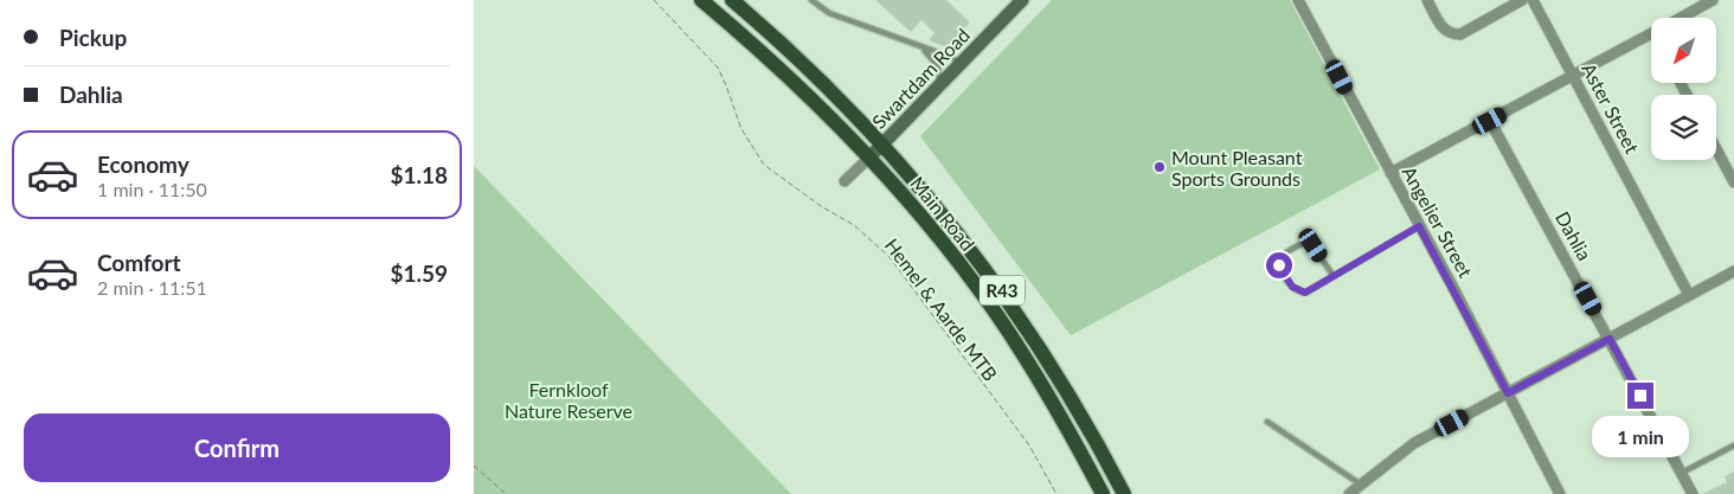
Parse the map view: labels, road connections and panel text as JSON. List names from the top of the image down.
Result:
{
  "streets": {
    "main road": ["Main Road", "R43"],
    "street": [
      "Swartdam Road",
      "Aster Street",
      "Angelier Street",
      "Dahlia"
    ],
    "path": ["Hemel & Aarde MTB"]
  },
  "crossings": [
    ["Swartdam Road", "Main Road"]
  ],
  "parks": ["Fernkloof Nature Reserve"],
  "places": ["Mount Pleasant Sports Grounds"],
  "north": "bottom left",
  "page": {
    "banner": ["Pickup", "Dahlia"],
    "list": [
      {
        "name": "Economy",
        "note": "1 min · 11:50",
        "value": "$1.18"
      },
      {
        "name": "Comfort",
        "note": "2 min · 11:51",
        "value": "$1.59"
      }
    ],
    "buttons": "Confirm",
    "bubble": "1 min"
  }
}
